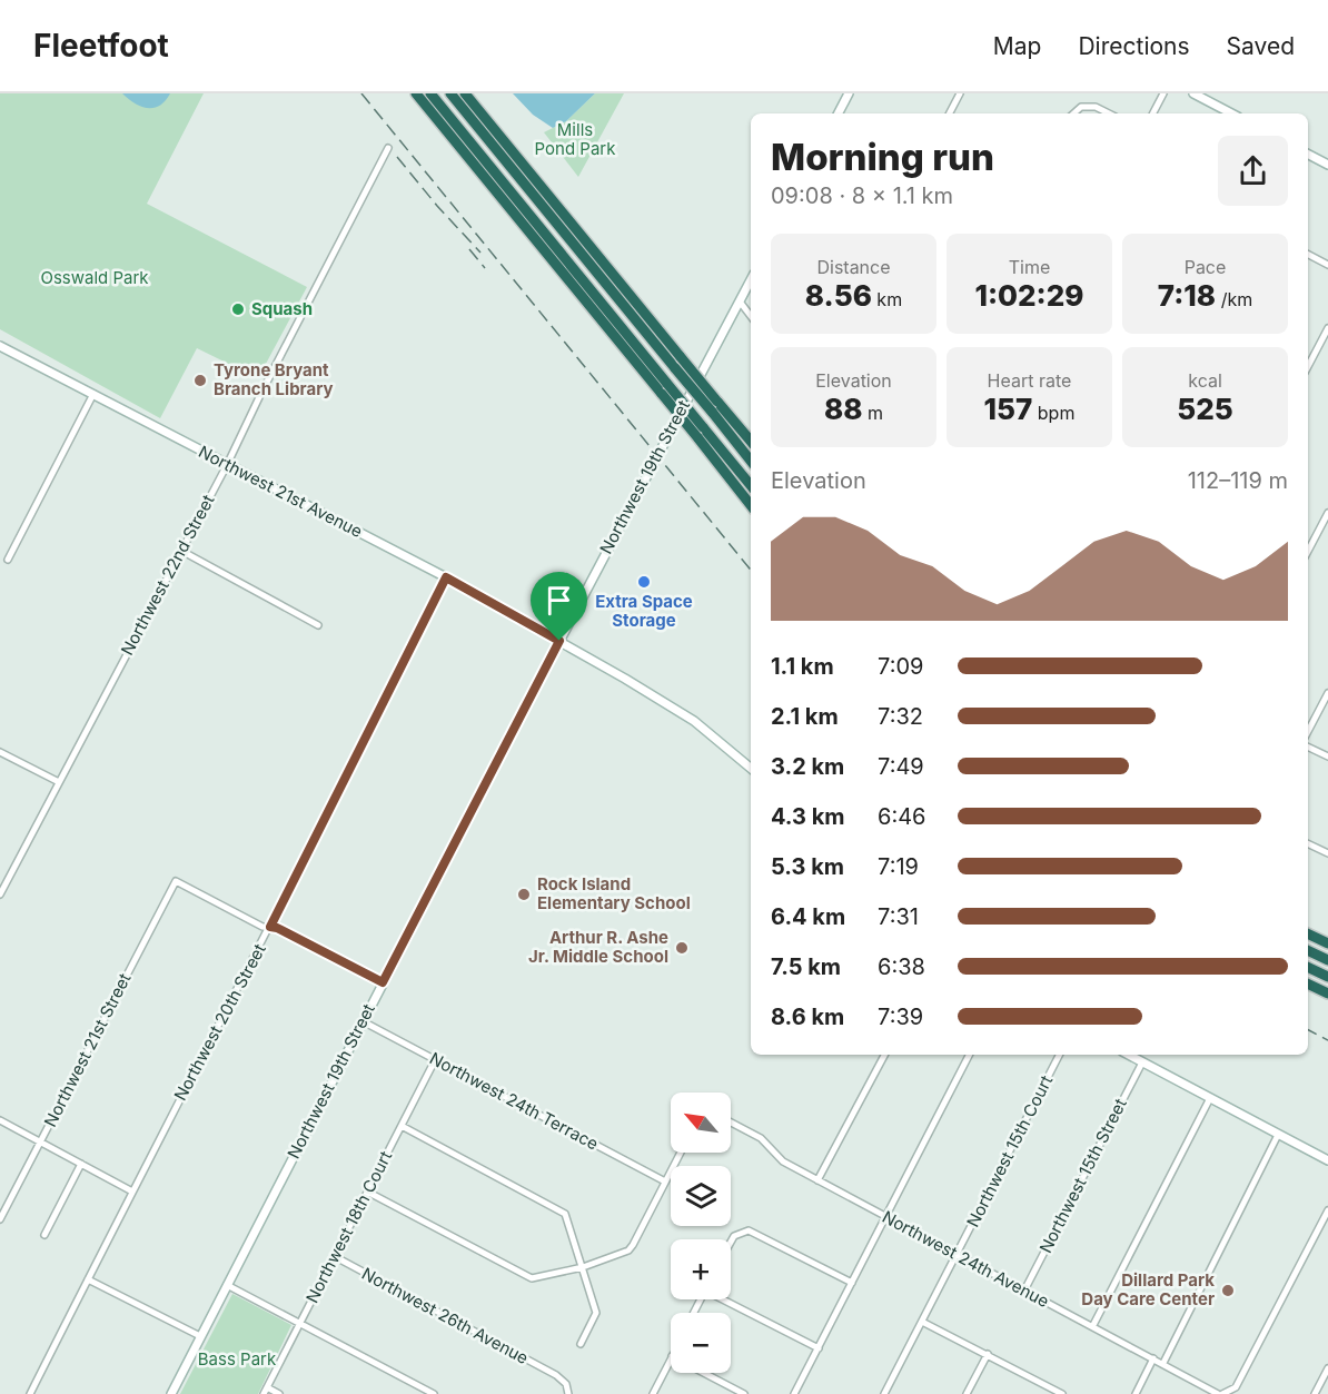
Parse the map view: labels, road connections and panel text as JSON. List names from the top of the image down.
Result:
{
  "streets": {
    "street": [
      "Northwest 19th Street",
      "Northwest 21st Avenue",
      "Northwest 22nd Street",
      "Northwest 20th Street",
      "Northwest 21st Street",
      "Northwest 24th Terrace",
      "Northwest 15th Court",
      "Northwest 15th Street",
      "Northwest 18th Court",
      "Northwest 24th Avenue",
      "Northwest 26th Avenue"
    ]
  },
  "crossings": [
    ["Northwest 19th Street", "Northwest 21st Avenue"],
    ["Northwest 19th Street", "Northwest 24th Terrace"],
    ["Northwest 21st Avenue", "Northwest 22nd Street"],
    ["Northwest 21st Avenue", "Northwest 20th Street"],
    ["Northwest 20th Street", "Northwest 21st Street"],
    ["Northwest 24th Terrace", "Northwest 18th Court"],
    ["Northwest 15th Court", "Northwest 24th Avenue"],
    ["Northwest 15th Street", "Northwest 24th Avenue"],
    ["Northwest 18th Court", "Northwest 26th Avenue"]
  ],
  "parks": ["Mills Pond Park", "Osswald Park", "Bass Park"],
  "places": [
    "Squash",
    "Tyrone Bryant Branch Library",
    "Extra Space Storage",
    "Rock Island Elementary School",
    "Arthur R. Ashe Jr. Middle School",
    "Dillard Park Day Care Center"
  ],
  "north": "top left",
  "page": {
    "header": "Fleetfoot",
    "nav": ["Map", "Directions", "Saved"],
    "heading": ["Morning run", "09:08 · 8 × 1.1 km"],
    "stats": [
      ["Distance", "8.56 km"],
      ["Time", "1:02:29"],
      ["Pace", "7:18 /km"],
      ["Elevation", "88 m"],
      ["Heart rate", "157 bpm"],
      ["kcal", "525"]
    ],
    "chart": ["Elevation", "112–119 m"],
    "list": [
      {
        "name": "1.1 km",
        "note": "7:09"
      },
      {
        "name": "2.1 km",
        "note": "7:32"
      },
      {
        "name": "3.2 km",
        "note": "7:49"
      },
      {
        "name": "4.3 km",
        "note": "6:46"
      },
      {
        "name": "5.3 km",
        "note": "7:19"
      },
      {
        "name": "6.4 km",
        "note": "7:31"
      },
      {
        "name": "7.5 km",
        "note": "6:38"
      },
      {
        "name": "8.6 km",
        "note": "7:39"
      }
    ],
    "map_buttons": ["+", "−"]
  }
}
